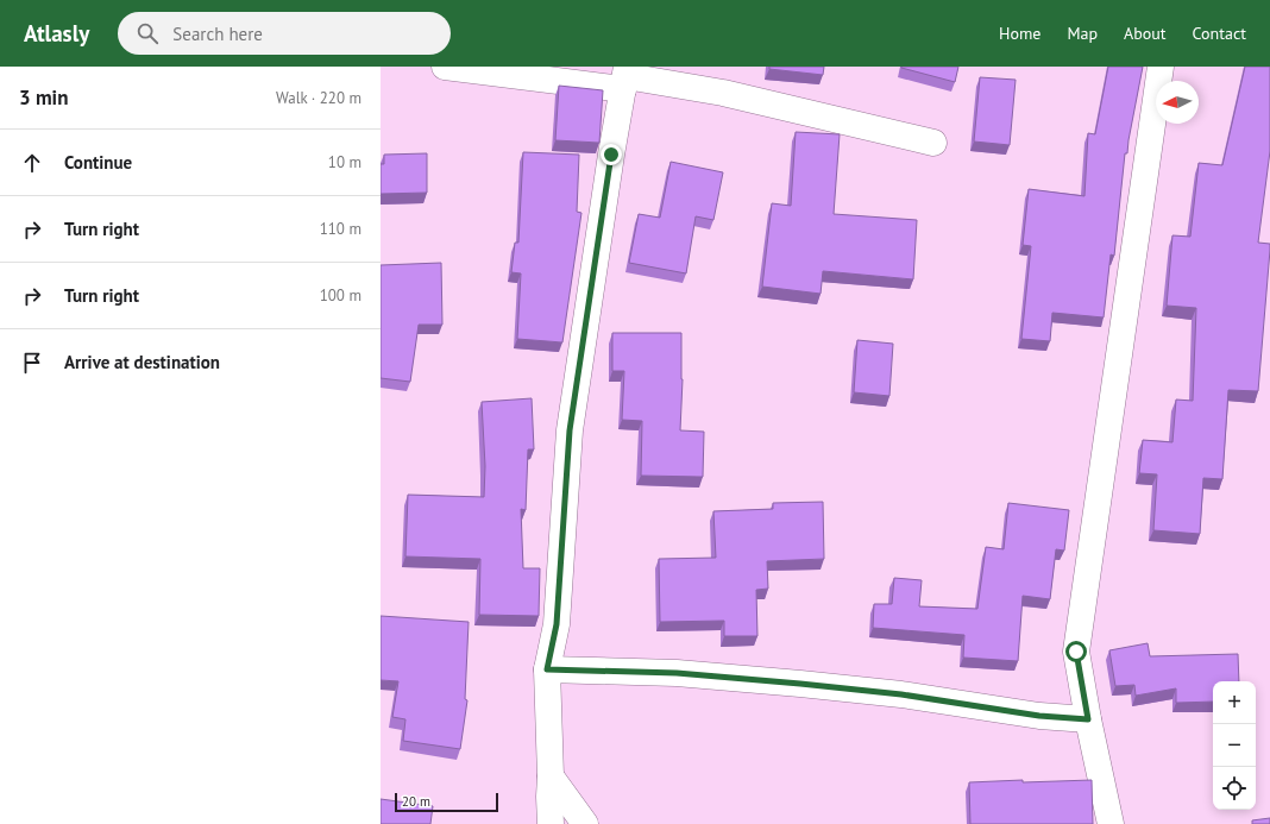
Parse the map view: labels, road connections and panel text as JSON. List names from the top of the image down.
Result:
{
  "scale_bar": "20 m",
  "north": "left",
  "page": {
    "header": "Atlasly",
    "search": "Search here",
    "nav": [
      "Home",
      "Map",
      "About",
      "Contact"
    ],
    "heading": ["3 min", "Walk · 220 m"],
    "list": [
      ["Continue", "10 m"],
      ["Turn right", "110 m"],
      ["Turn right", "100 m"],
      "Arrive at destination"
    ],
    "map_buttons": ["+", "−"],
    "scale": "20 m"
  }
}
